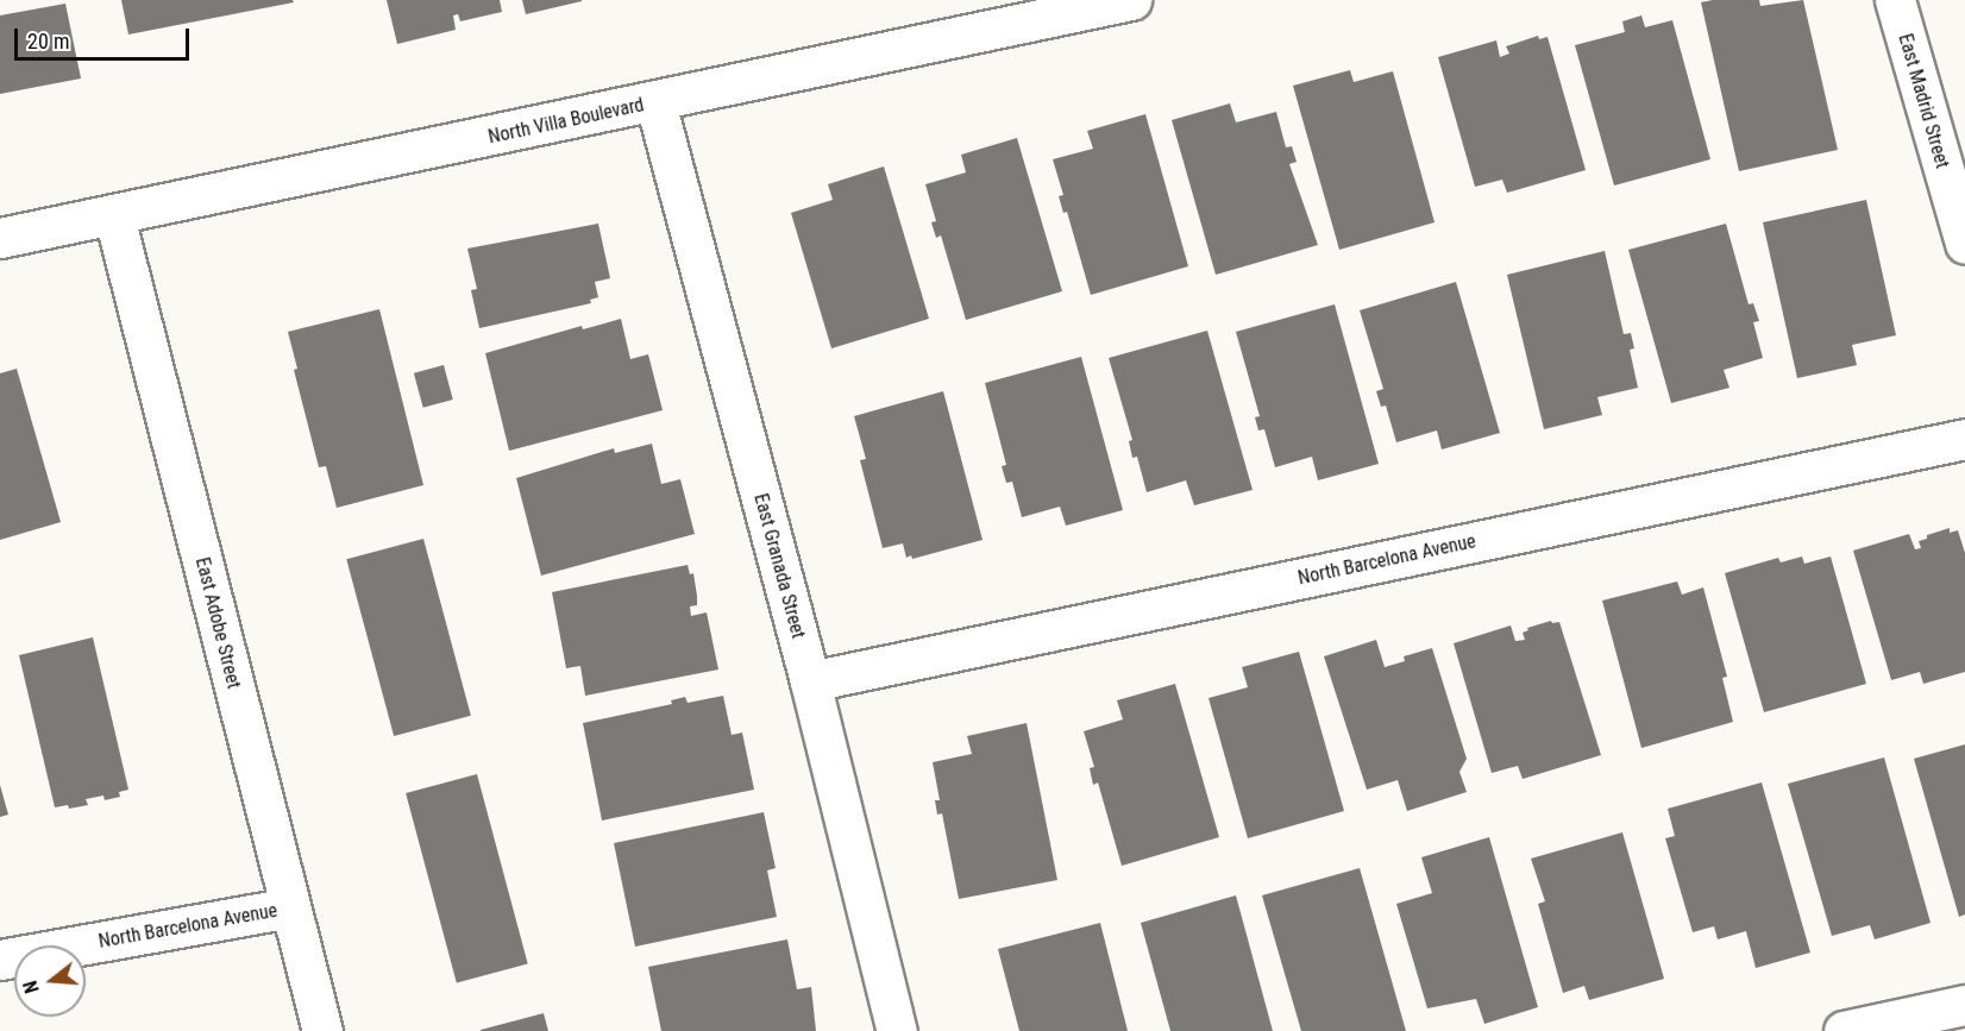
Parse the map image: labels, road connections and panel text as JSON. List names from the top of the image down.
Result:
{
  "streets": {
    "street": [
      "East Madrid Street",
      "North Villa Boulevard",
      "North Barcelona Avenue",
      "East Granada Street",
      "East Adobe Street"
    ]
  },
  "crossings": [
    ["North Villa Boulevard", "East Granada Street"],
    ["North Villa Boulevard", "East Adobe Street"],
    ["North Barcelona Avenue", "East Granada Street"],
    ["North Barcelona Avenue", "East Adobe Street"]
  ],
  "scale_bar": "20 m",
  "north": "left"
}
